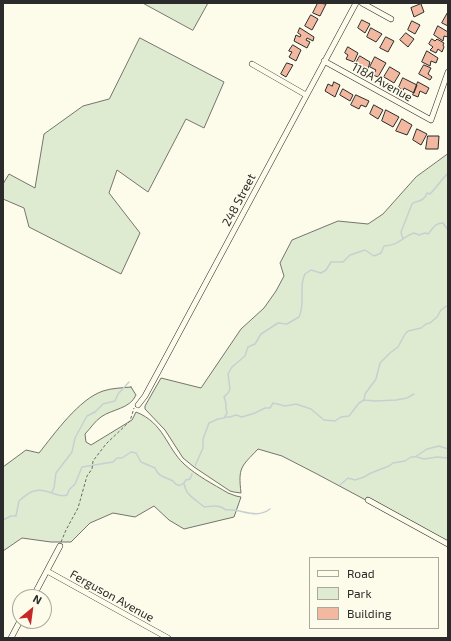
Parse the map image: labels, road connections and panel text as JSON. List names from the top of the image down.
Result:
{
  "streets": {
    "street": ["118A Avenue", "248 Street", "Ferguson Avenue"]
  },
  "crossings": [
    ["118A Avenue", "248 Street"]
  ],
  "legend": ["Road", "Park", "Building"],
  "north": "top right"
}
